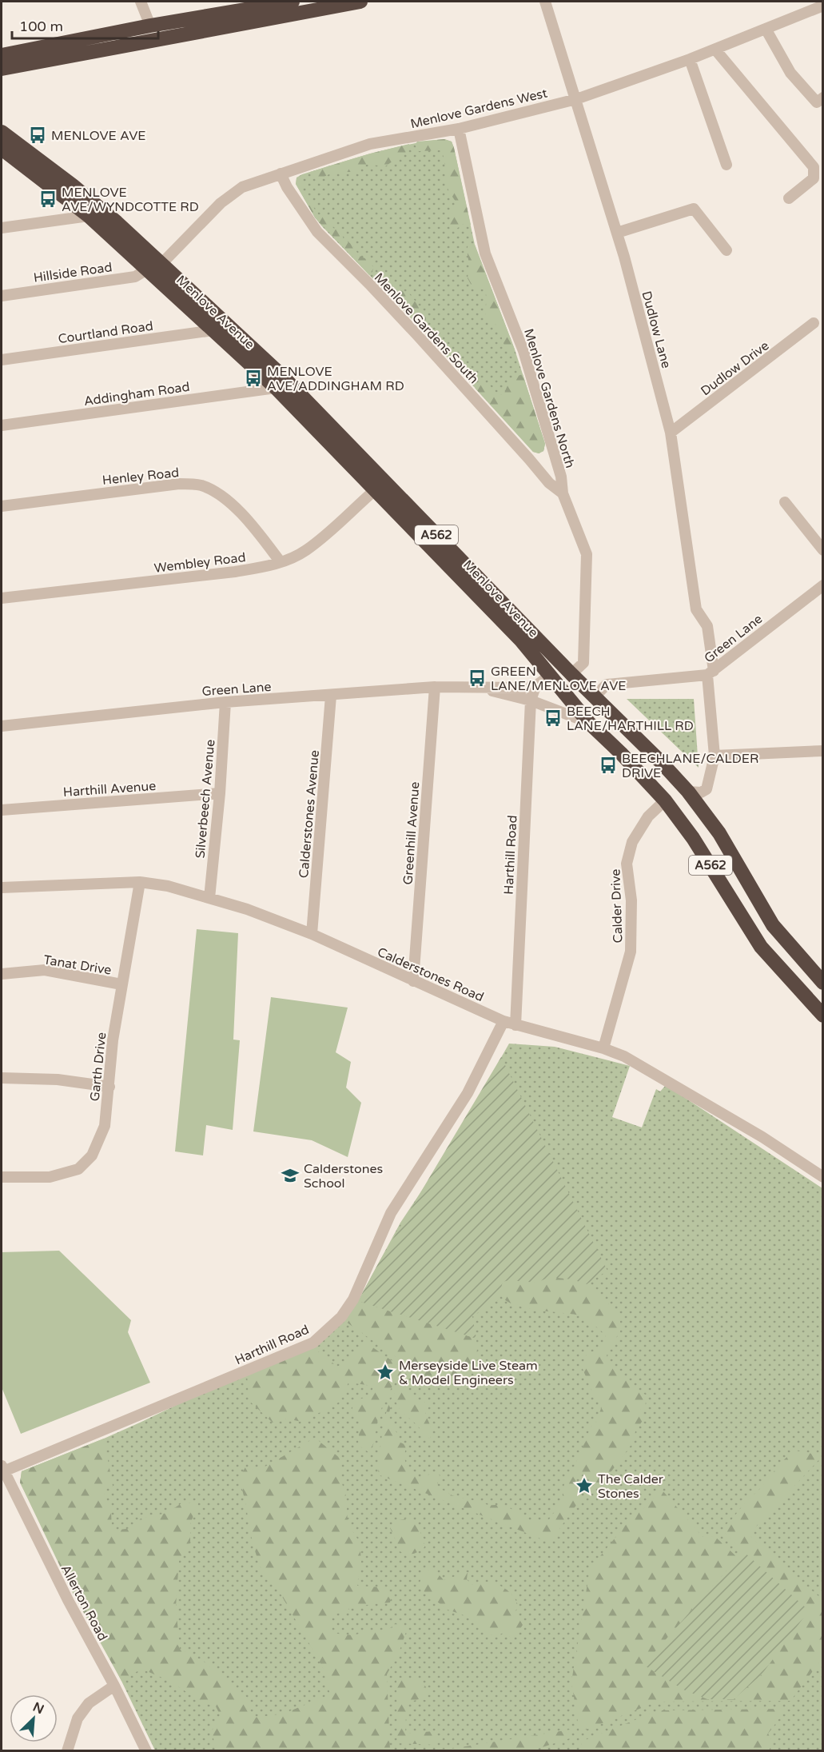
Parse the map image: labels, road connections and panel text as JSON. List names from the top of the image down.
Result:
{
  "streets": {
    "highway": ["Menlove Avenue", "A562"],
    "street": [
      "Menlove Gardens West",
      "Hillside Road",
      "Menlove Gardens South",
      "Dudlow Lane",
      "Courtland Road",
      "Dudlow Drive",
      "Addingham Road",
      "Menlove Gardens North",
      "Henley Road",
      "Wembley Road",
      "Green Lane",
      "Harthill Avenue",
      "Silverbeech Avenue",
      "Calderstones Avenue",
      "Greenhill Avenue",
      "Harthill Road",
      "Calder Drive",
      "Tanat Drive",
      "Calderstones Road",
      "Garth Drive",
      "Allerton Road"
    ]
  },
  "crossings": [
    ["Menlove Gardens West", "Menlove Avenue"],
    ["Menlove Gardens West", "Menlove Gardens South"],
    ["Menlove Gardens West", "Dudlow Lane"],
    ["Menlove Gardens West", "Menlove Gardens North"],
    ["Hillside Road", "Menlove Avenue"],
    ["Menlove Avenue", "Dudlow Lane"],
    ["Menlove Avenue", "Courtland Road"],
    ["Menlove Avenue", "Addingham Road"],
    ["Menlove Avenue", "Menlove Gardens North"],
    ["Menlove Avenue", "Wembley Road"],
    ["Menlove Avenue", "Green Lane"],
    ["Menlove Avenue", "Calder Drive"],
    ["Menlove Gardens South", "Menlove Gardens North"],
    ["Dudlow Lane", "Dudlow Drive"],
    ["Dudlow Lane", "Green Lane"],
    ["Henley Road", "Wembley Road"],
    ["Green Lane", "Silverbeech Avenue"],
    ["Green Lane", "Calderstones Avenue"],
    ["Green Lane", "Greenhill Avenue"],
    ["Green Lane", "Harthill Road"],
    ["Harthill Avenue", "Silverbeech Avenue"],
    ["Silverbeech Avenue", "Calderstones Road"],
    ["Calderstones Avenue", "Calderstones Road"],
    ["Greenhill Avenue", "Calderstones Road"],
    ["Harthill Road", "Calderstones Road"],
    ["Harthill Road", "Allerton Road"],
    ["Calder Drive", "Calderstones Road"],
    ["Tanat Drive", "Garth Drive"],
    ["Calderstones Road", "Garth Drive"]
  ],
  "places": {
    "bus stop": [
      "MENLOVE AVE",
      "MENLOVE AVE/WYNDCOTTE RD",
      "MENLOVE AVE/ADDINGHAM RD",
      "GREEN LANE/MENLOVE AVE",
      "BEECH LANE/HARTHILL RD",
      "BEECHLANE/CALDER DRIVE"
    ],
    "school or university": ["Calderstones School"],
    "place": ["Merseyside Live Steam & Model Engineers", "The Calder Stones"]
  },
  "scale_bar": "100 m",
  "north": "top right"
}
